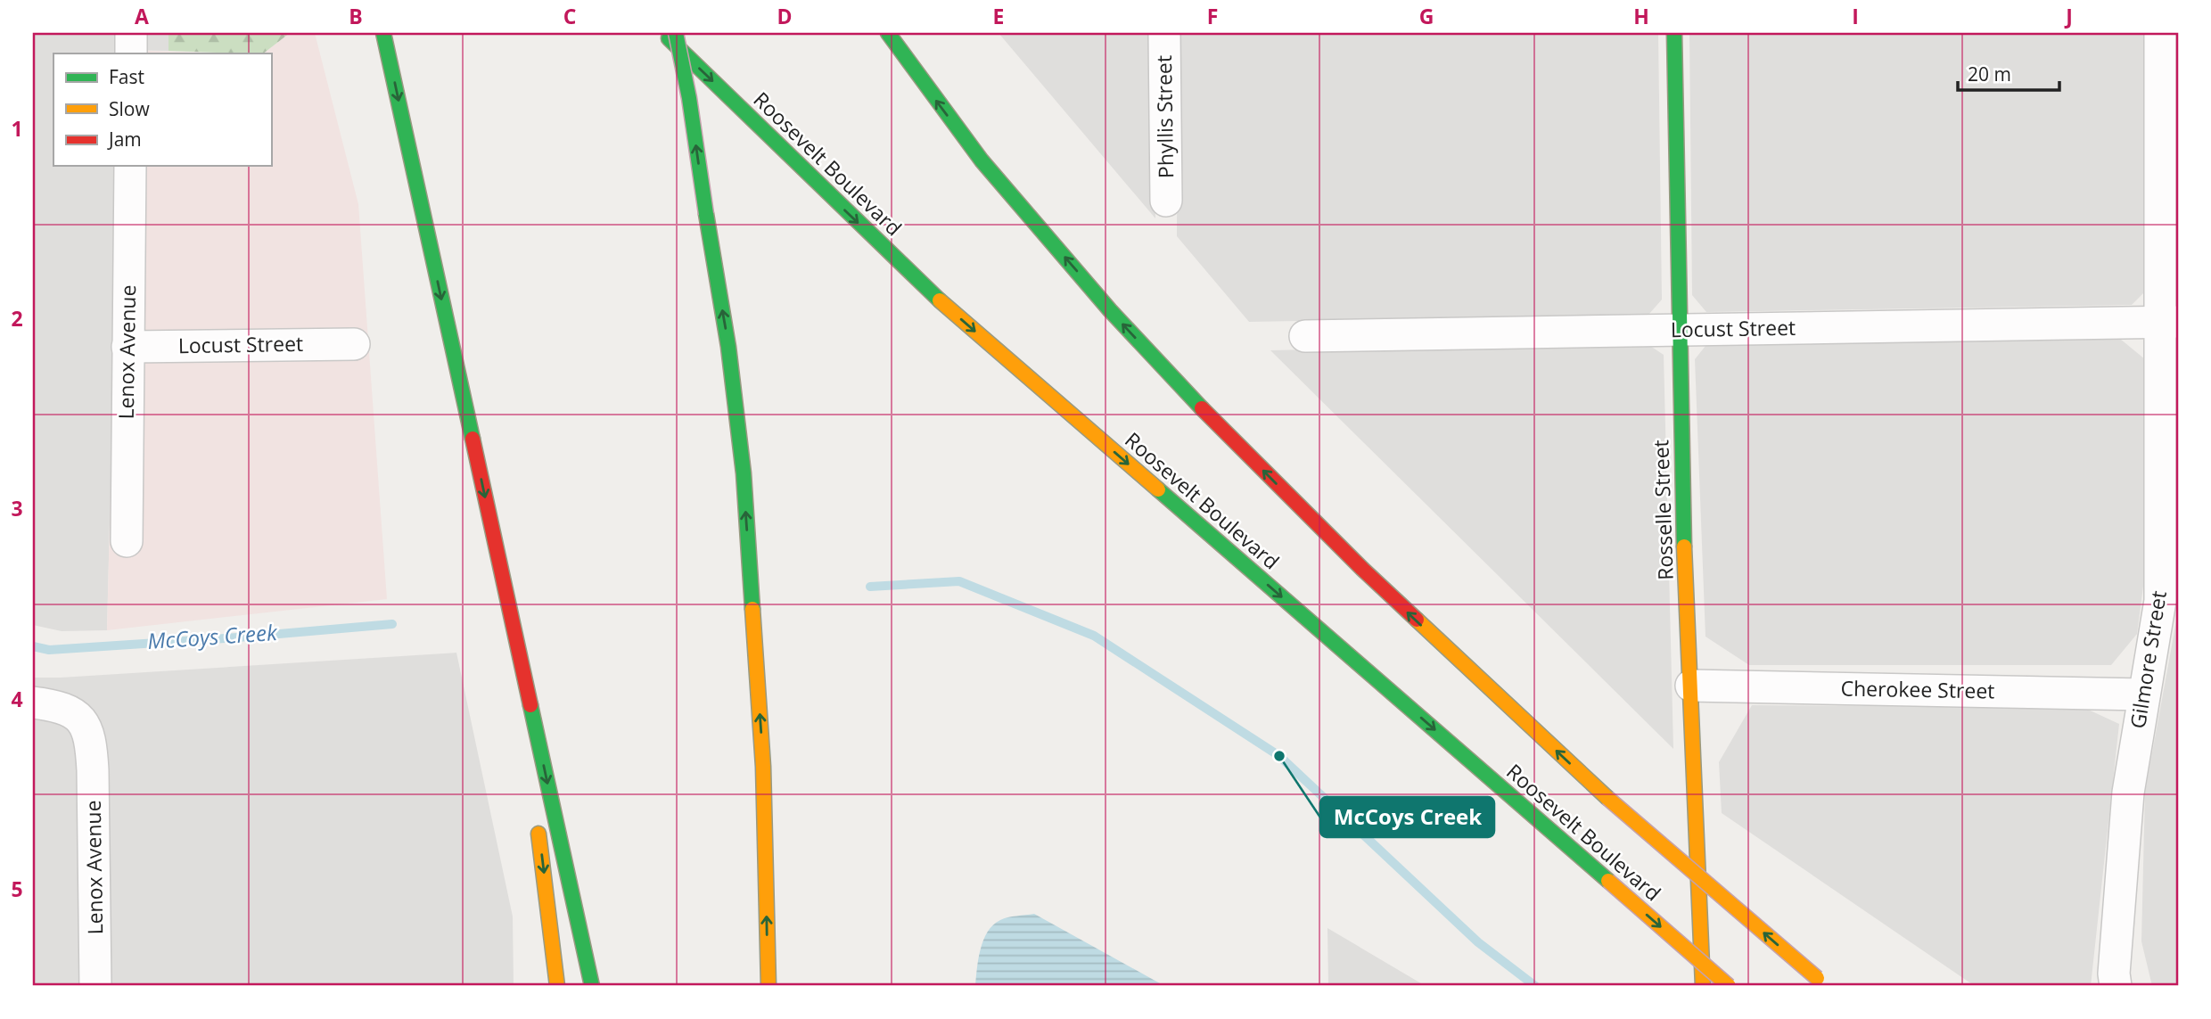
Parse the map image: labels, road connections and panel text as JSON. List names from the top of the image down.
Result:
{
  "streets": {
    "main road": ["Roosevelt Boulevard", "Rosselle Street"],
    "street": [
      "Phyllis Street",
      "Locust Street",
      "Lenox Avenue",
      "Gilmore Street",
      "Cherokee Street"
    ]
  },
  "crossings": [
    ["Locust Street", "Lenox Avenue"],
    ["Locust Street", "Rosselle Street"],
    ["Locust Street", "Gilmore Street"],
    ["Rosselle Street", "Cherokee Street"],
    ["Gilmore Street", "Cherokee Street"]
  ],
  "water": ["McCoys Creek"],
  "places": ["McCoys Creek"],
  "legend": ["Fast", "Slow", "Jam"],
  "scale_bar": "20 m",
  "grid": {
    "columns": [
      "A",
      "B",
      "C",
      "D",
      "E",
      "F",
      "G",
      "H",
      "I",
      "J"
    ],
    "rows": [
      "1",
      "2",
      "3",
      "4",
      "5"
    ]
  }
}
